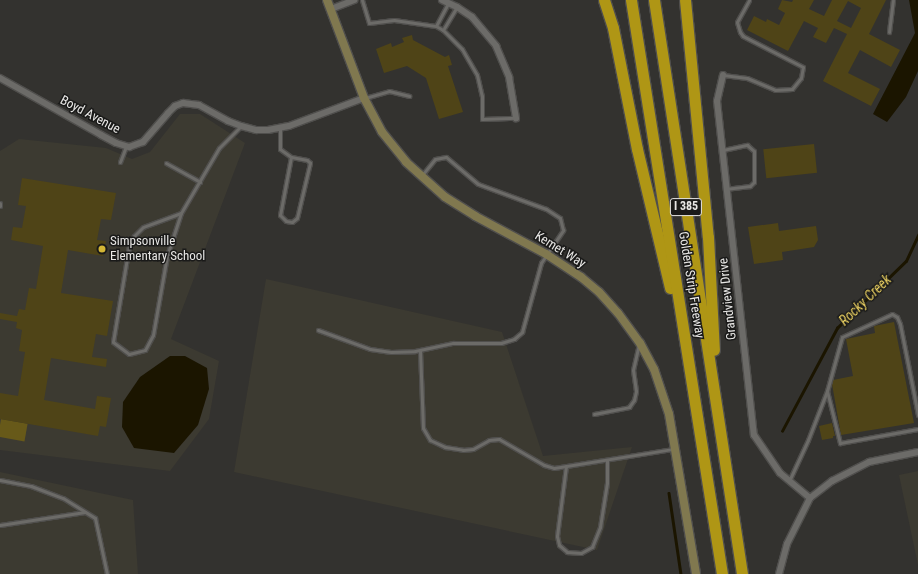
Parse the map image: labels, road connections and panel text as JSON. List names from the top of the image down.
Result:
{
  "streets": {
    "highway": ["I 385", "Golden Strip Freeway"],
    "street": ["Boyd Avenue", "Kemet Way", "Grandview Drive"]
  },
  "crossings": [
    ["Boyd Avenue", "Kemet Way"]
  ],
  "water": ["Rocky Creek"],
  "places": ["Simpsonville Elementary School"]
}
